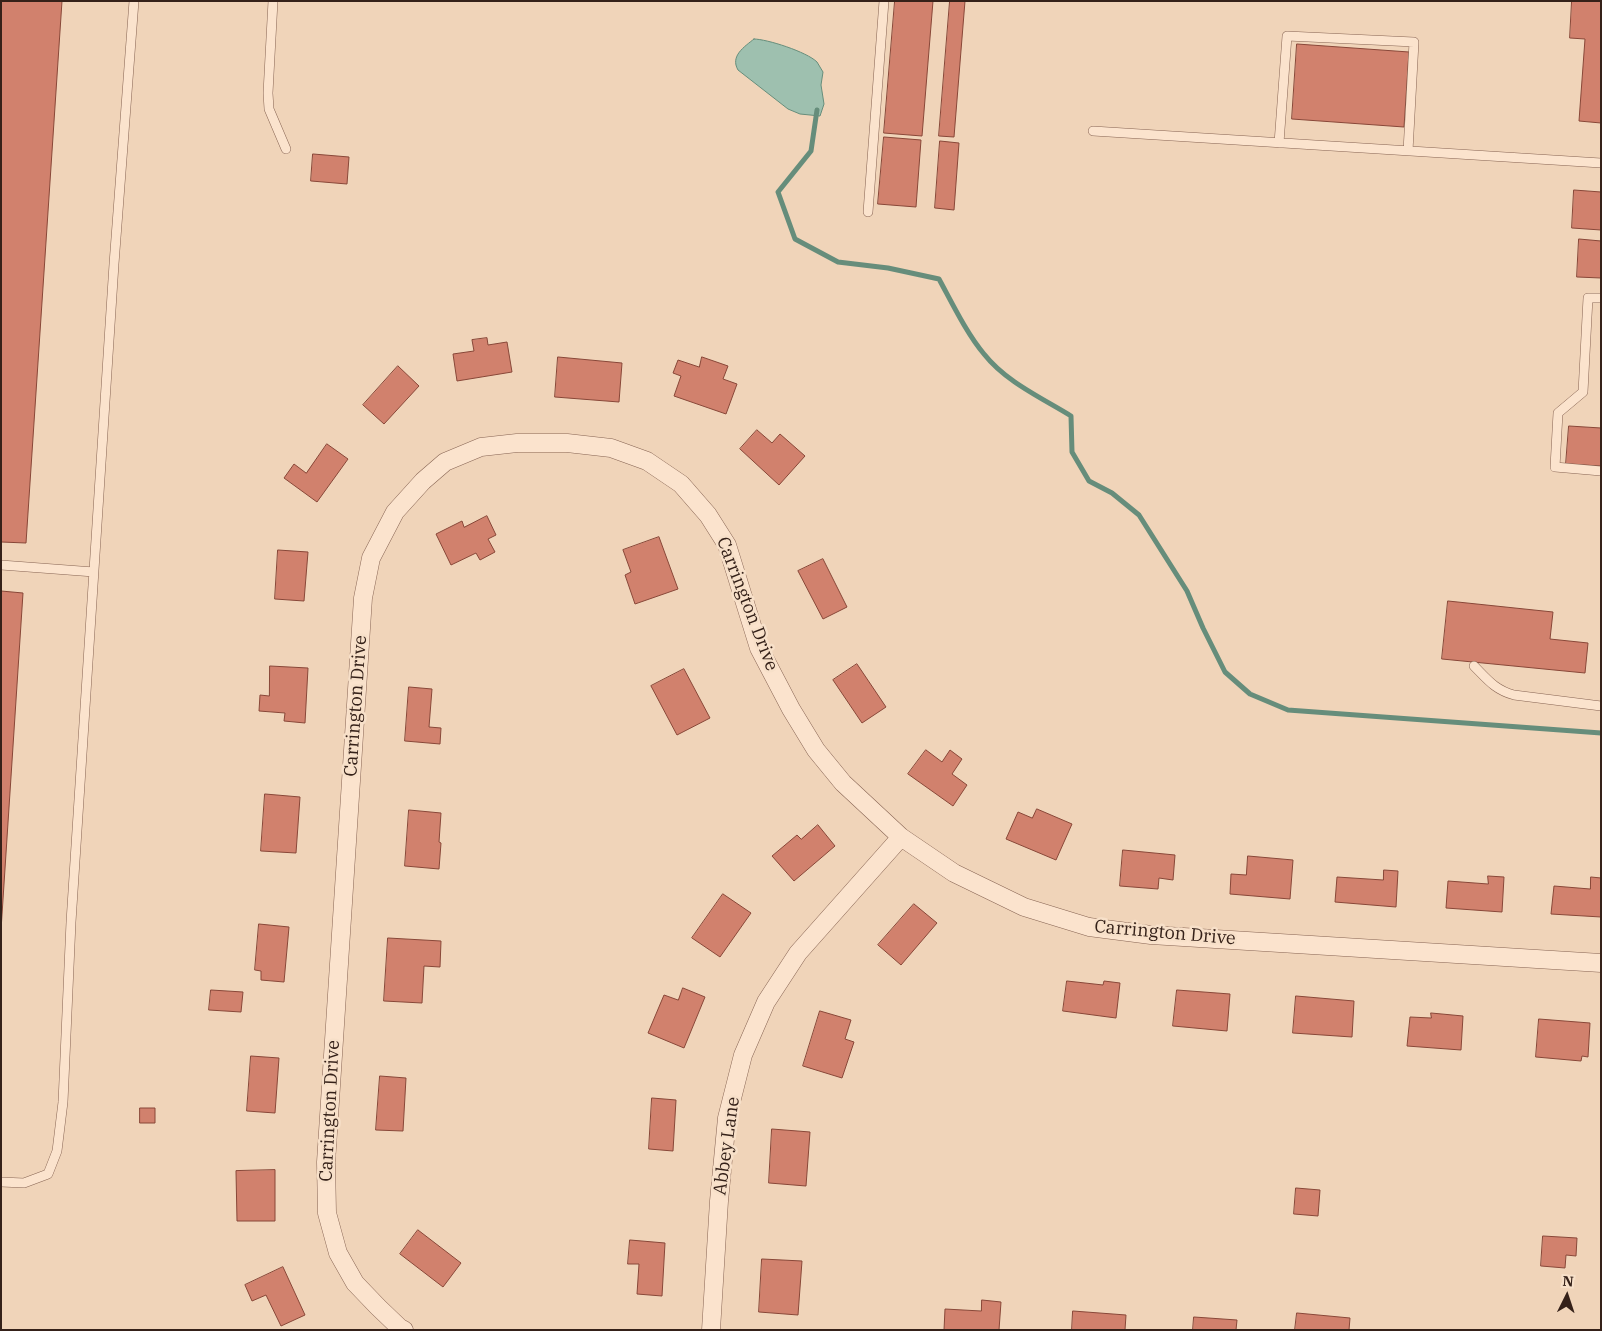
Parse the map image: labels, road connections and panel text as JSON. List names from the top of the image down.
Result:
{
  "streets": {
    "street": ["Carrington Drive", "Abbey Lane"]
  },
  "crossings": [
    ["Carrington Drive", "Abbey Lane"]
  ],
  "north": "top"
}
